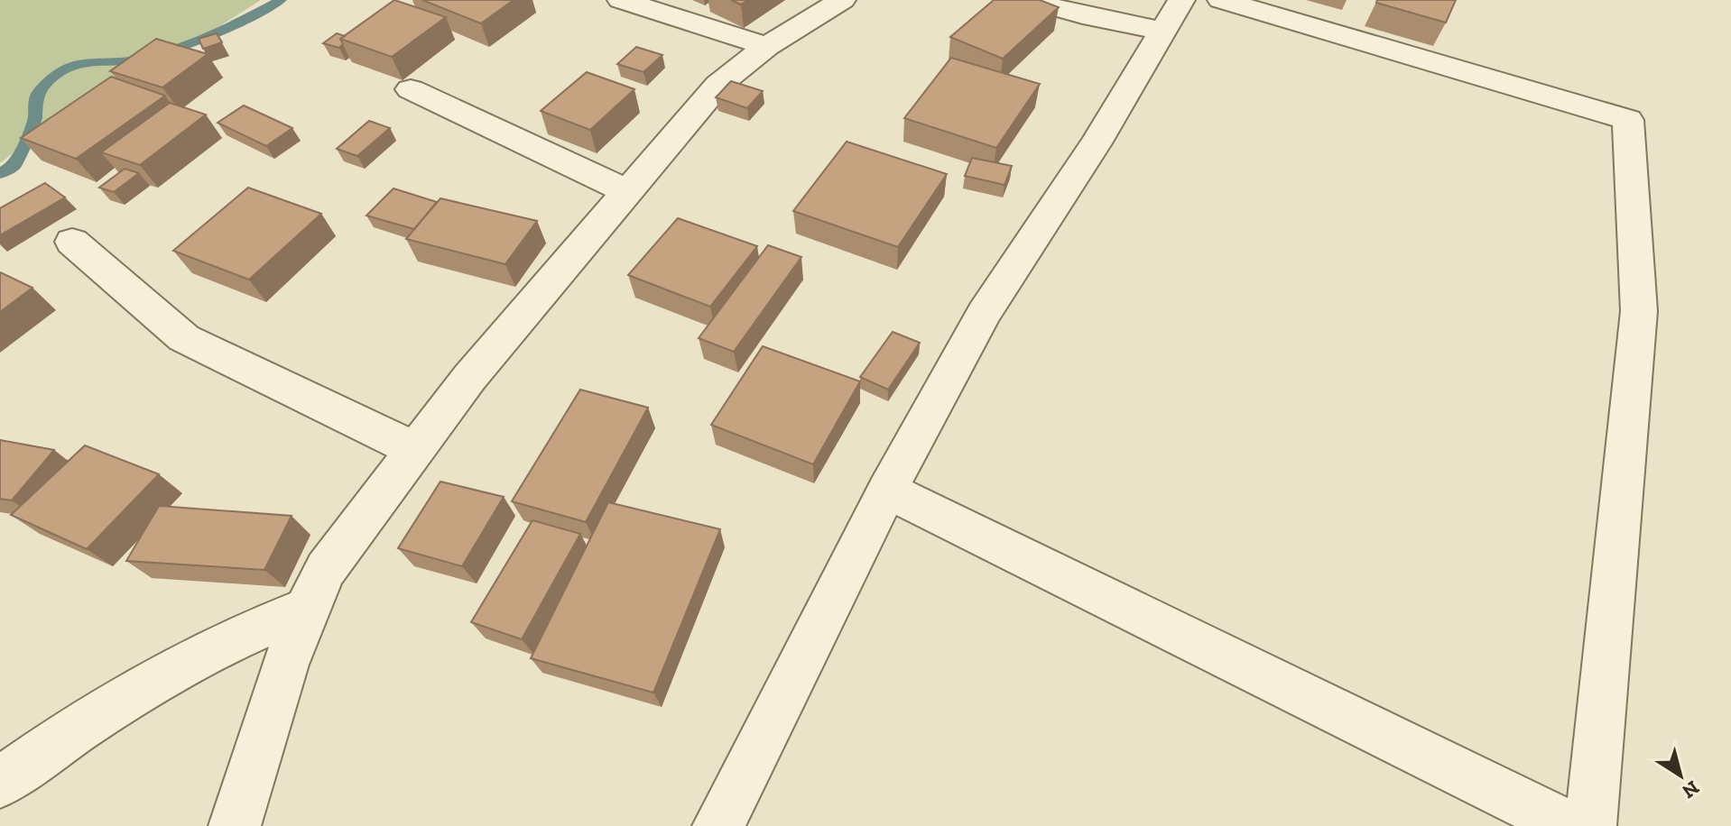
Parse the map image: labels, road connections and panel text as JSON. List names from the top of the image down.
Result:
{
  "north": "bottom right"
}
